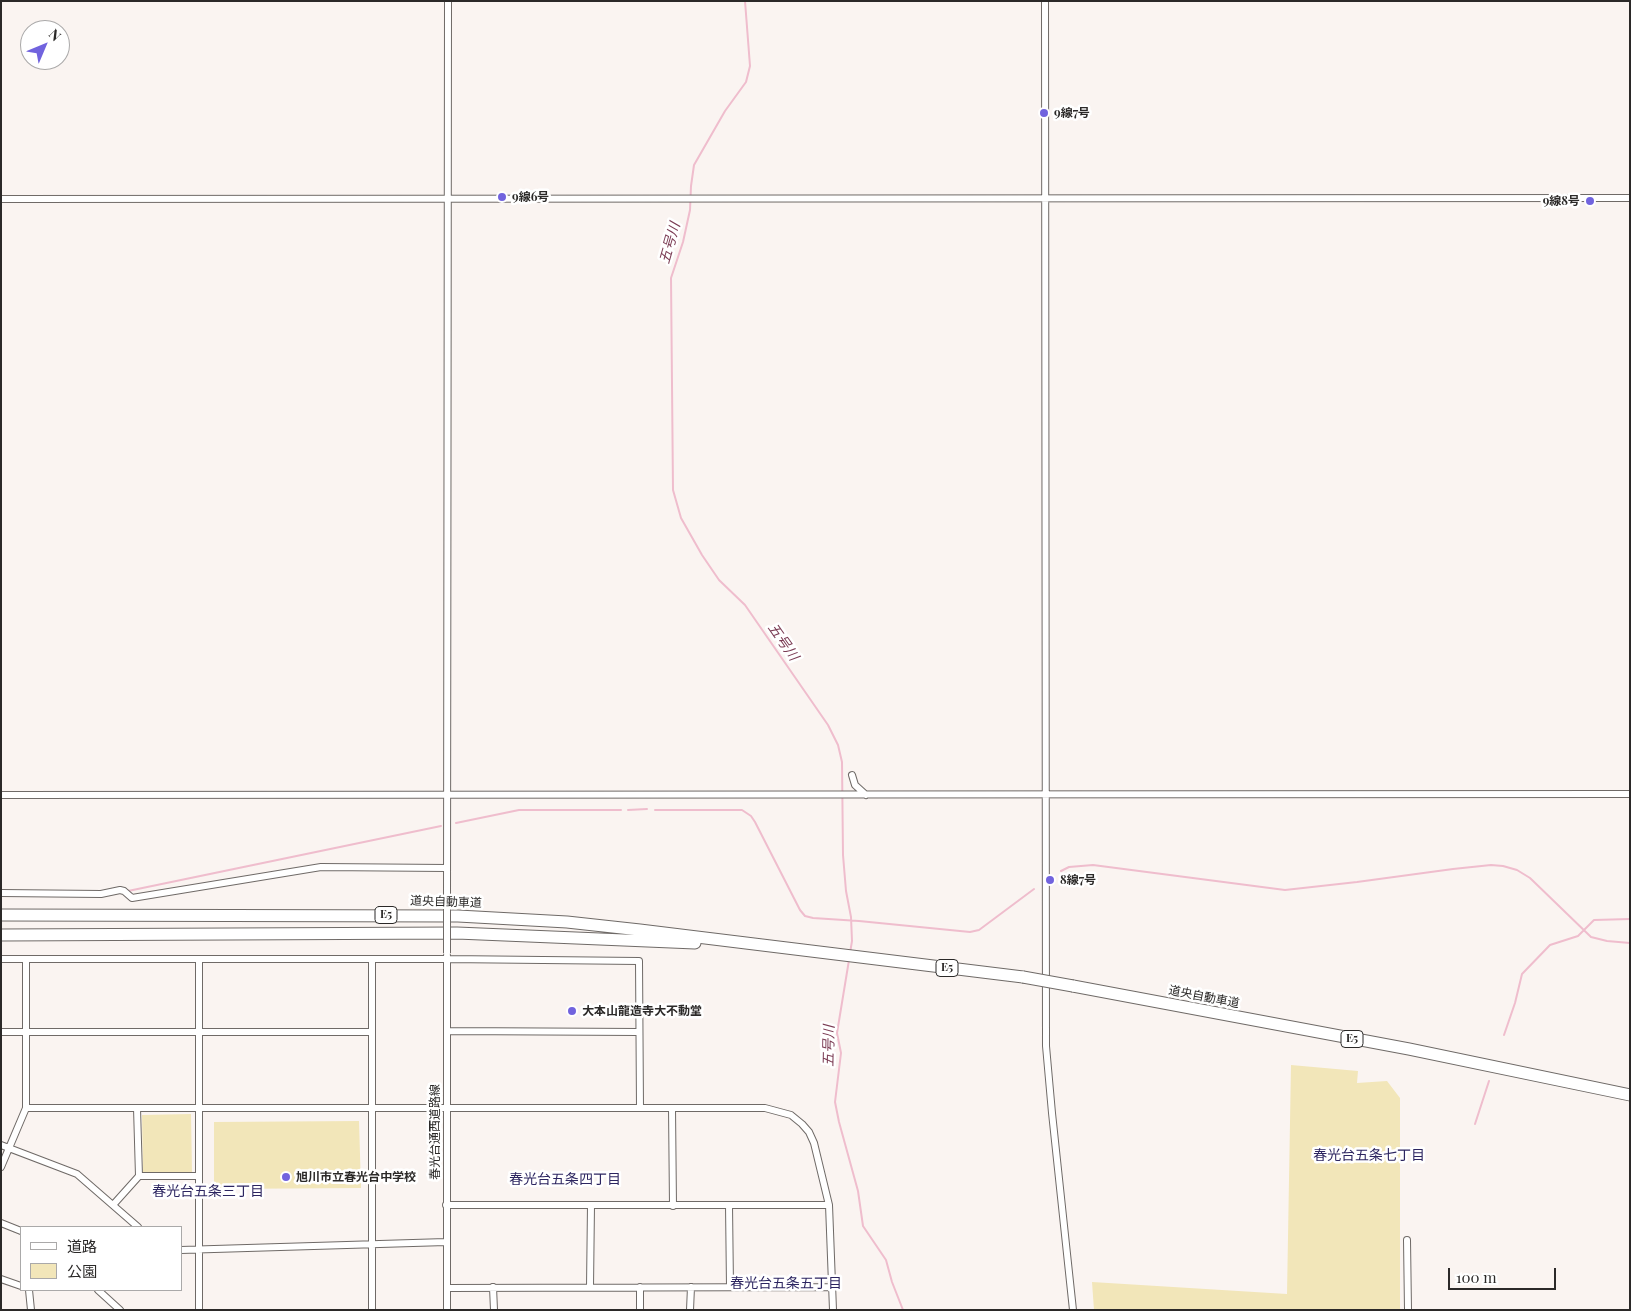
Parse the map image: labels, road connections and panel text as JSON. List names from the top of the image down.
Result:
{
  "streets": {
    "highway": ["道央自動車道", "E5"],
    "street": ["春光台通西道路線"]
  },
  "districts": [
    "春光台五条七丁目",
    "春光台五条四丁目",
    "春光台五条三丁目",
    "春光台五条五丁目"
  ],
  "water": ["五号川"],
  "places": [
    "9線7号",
    "9線6号",
    "9線8号",
    "8線7号",
    "大本山龍造寺大不動堂",
    "旭川市立春光台中学校"
  ],
  "legend": ["道路", "公園"],
  "scale_bar": "100 m",
  "north": "top right"
}
